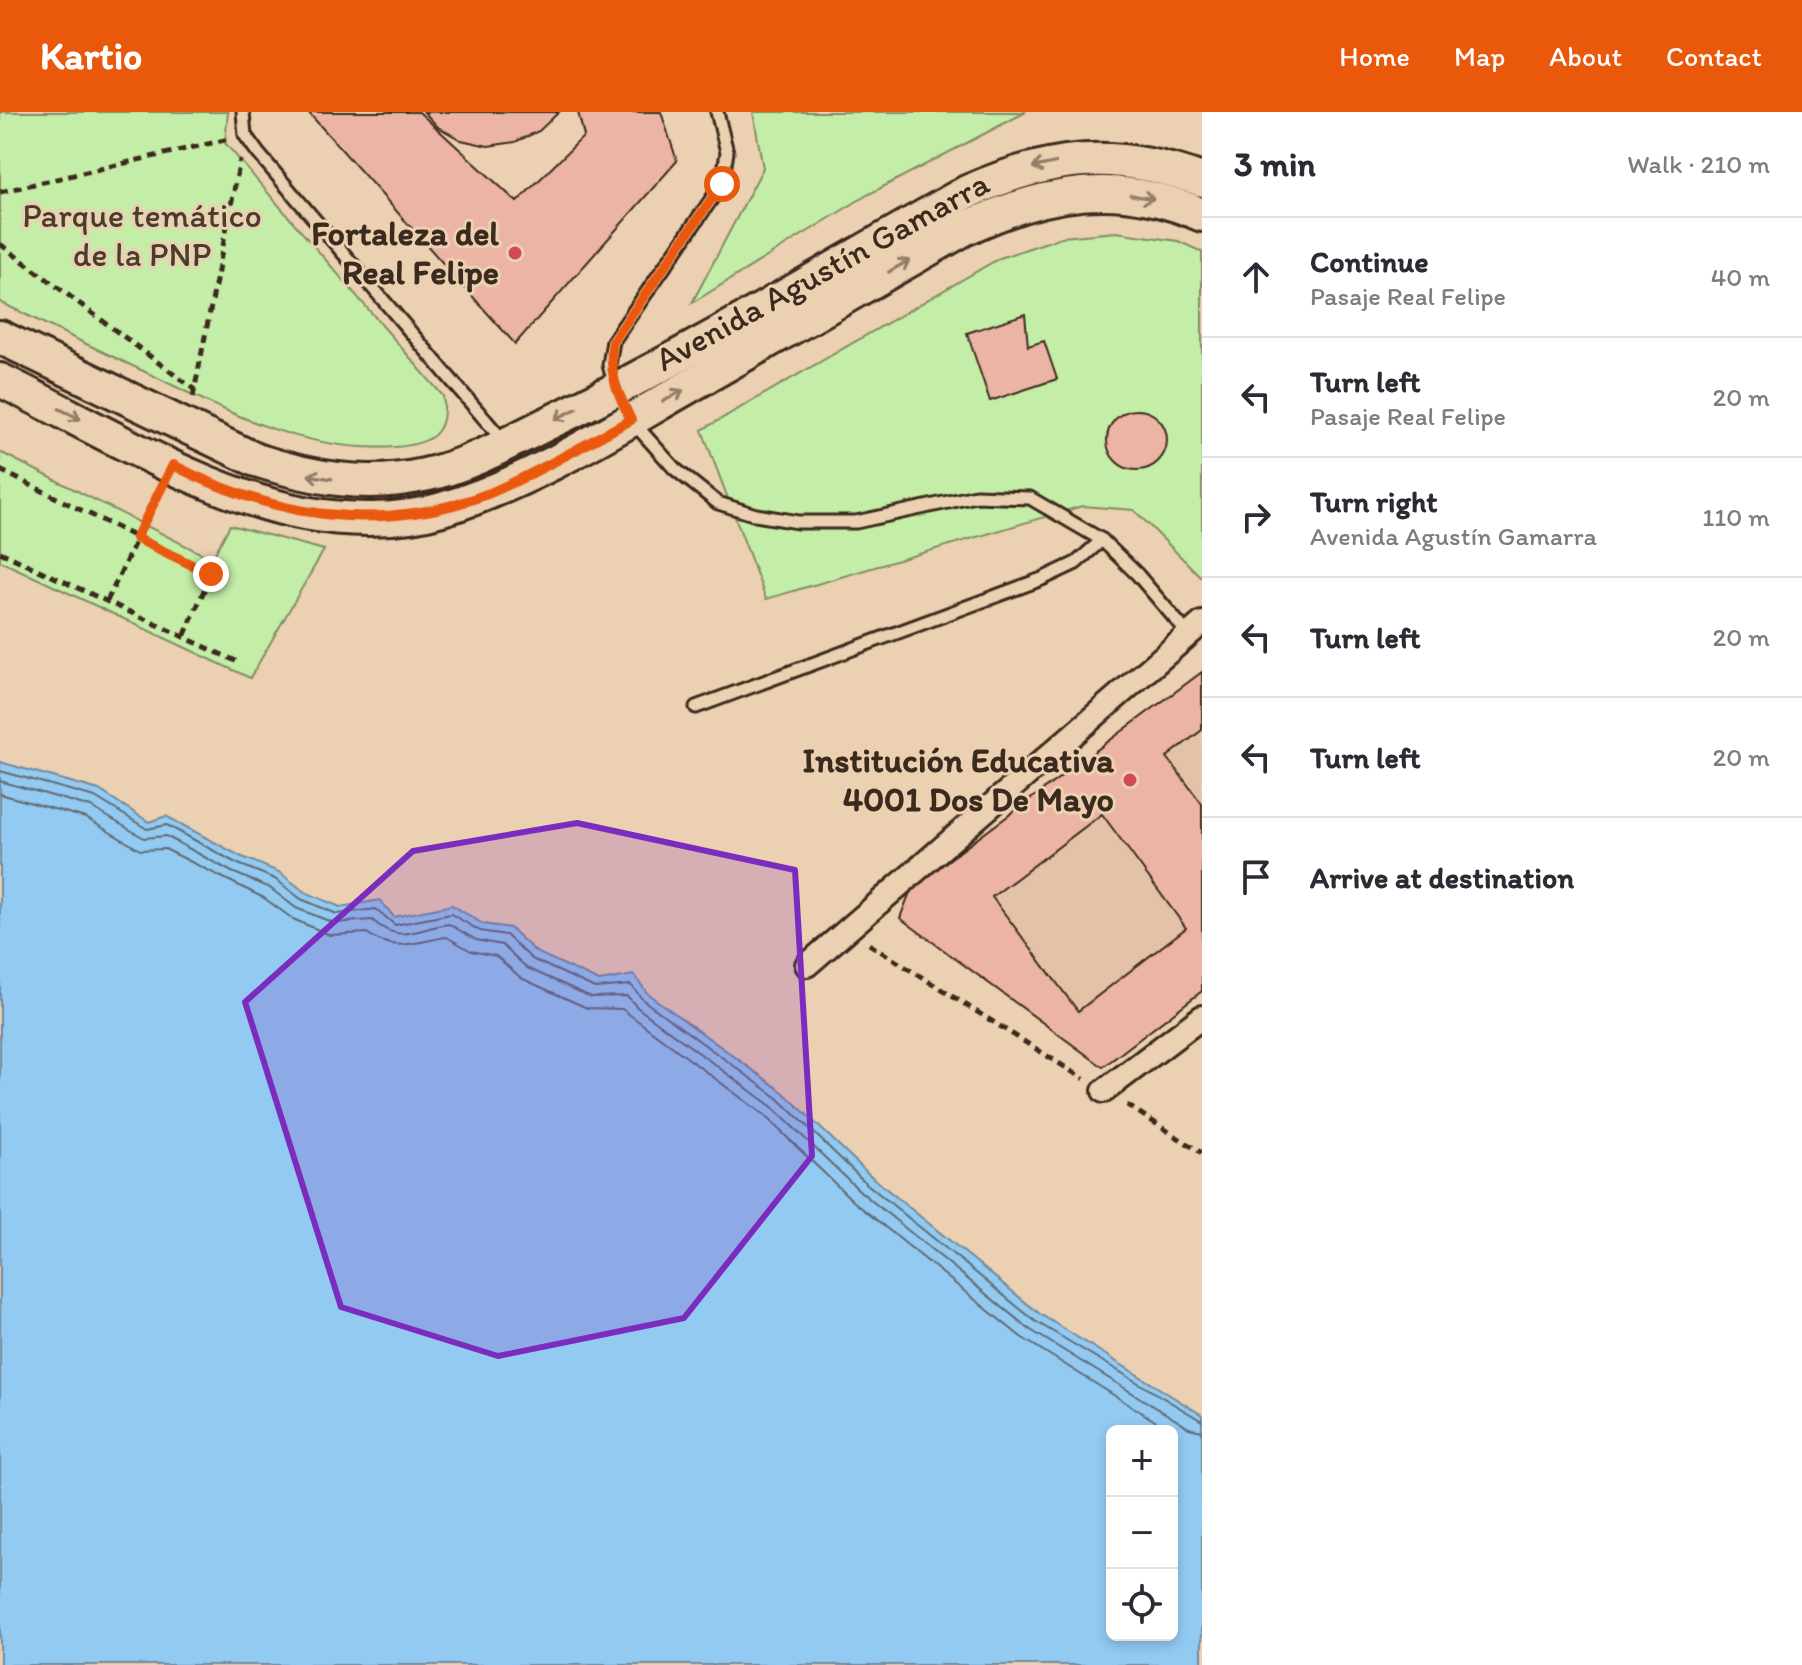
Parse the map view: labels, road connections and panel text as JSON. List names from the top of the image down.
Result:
{
  "streets": {
    "main road": ["Avenida Agustín Gamarra"]
  },
  "parks": ["Parque temático de la PNP"],
  "places": ["Fortaleza del Real Felipe", "Institución Educativa 4001 Dos De Mayo"],
  "page": {
    "header": "Kartio",
    "nav": [
      "Home",
      "Map",
      "About",
      "Contact"
    ],
    "heading": ["3 min", "Walk · 210 m"],
    "list": [
      ["Continue", "Pasaje Real Felipe", "40 m"],
      ["Turn left", "Pasaje Real Felipe", "20 m"],
      ["Turn right", "Avenida Agustín Gamarra", "110 m"],
      ["Turn left", "20 m"],
      ["Turn left", "20 m"],
      "Arrive at destination"
    ],
    "map_buttons": ["+", "−"]
  }
}
